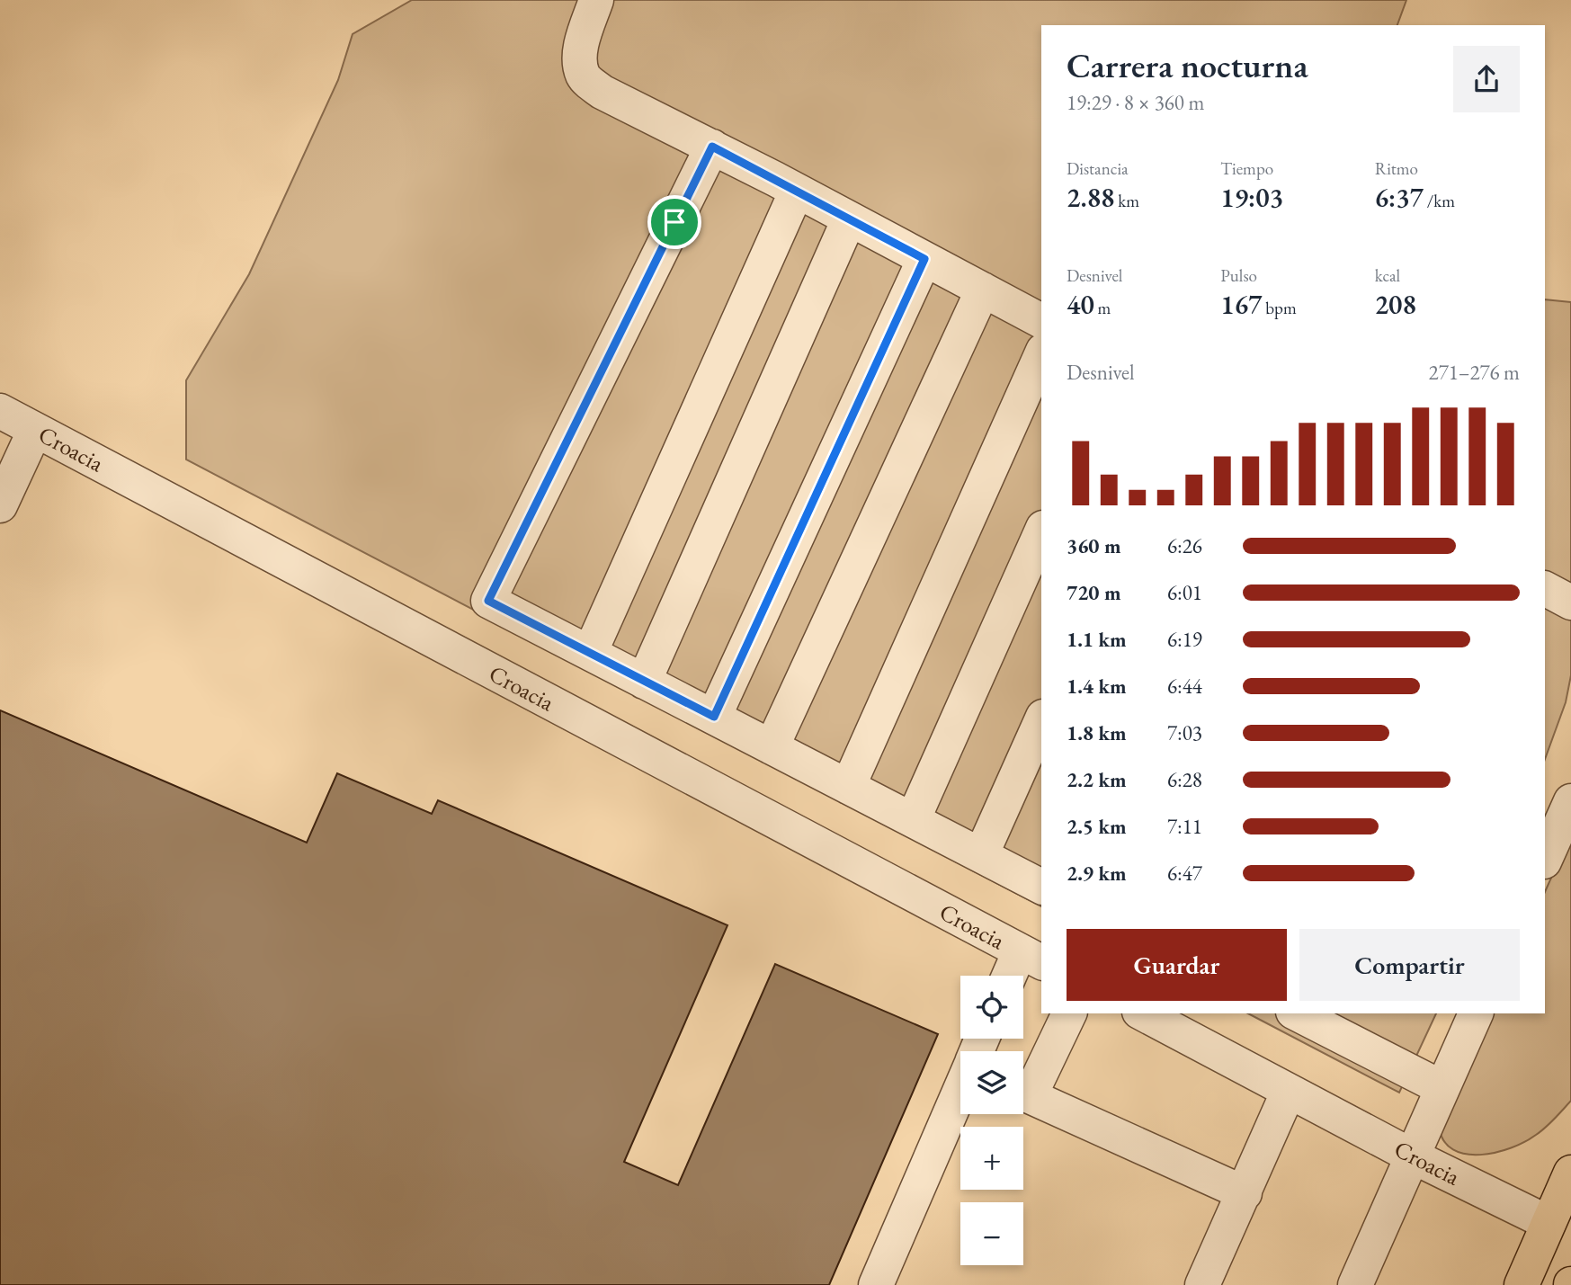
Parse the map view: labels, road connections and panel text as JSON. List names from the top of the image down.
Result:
{
  "streets": {
    "street": ["Croacia"]
  },
  "page": {
    "heading": ["Carrera nocturna", "19:29 · 8 × 360 m"],
    "stats": [
      ["Distancia", "2.88 km"],
      ["Tiempo", "19:03"],
      ["Ritmo", "6:37 /km"],
      ["Desnivel", "40 m"],
      ["Pulso", "167 bpm"],
      ["kcal", "208"]
    ],
    "chart": ["Desnivel", "271–276 m"],
    "list": [
      {
        "name": "360 m",
        "note": "6:26"
      },
      {
        "name": "720 m",
        "note": "6:01"
      },
      {
        "name": "1.1 km",
        "note": "6:19"
      },
      {
        "name": "1.4 km",
        "note": "6:44"
      },
      {
        "name": "1.8 km",
        "note": "7:03"
      },
      {
        "name": "2.2 km",
        "note": "6:28"
      },
      {
        "name": "2.5 km",
        "note": "7:11"
      },
      {
        "name": "2.9 km",
        "note": "6:47"
      }
    ],
    "buttons": ["Guardar", "Compartir"],
    "map_buttons": ["+", "−"]
  }
}
